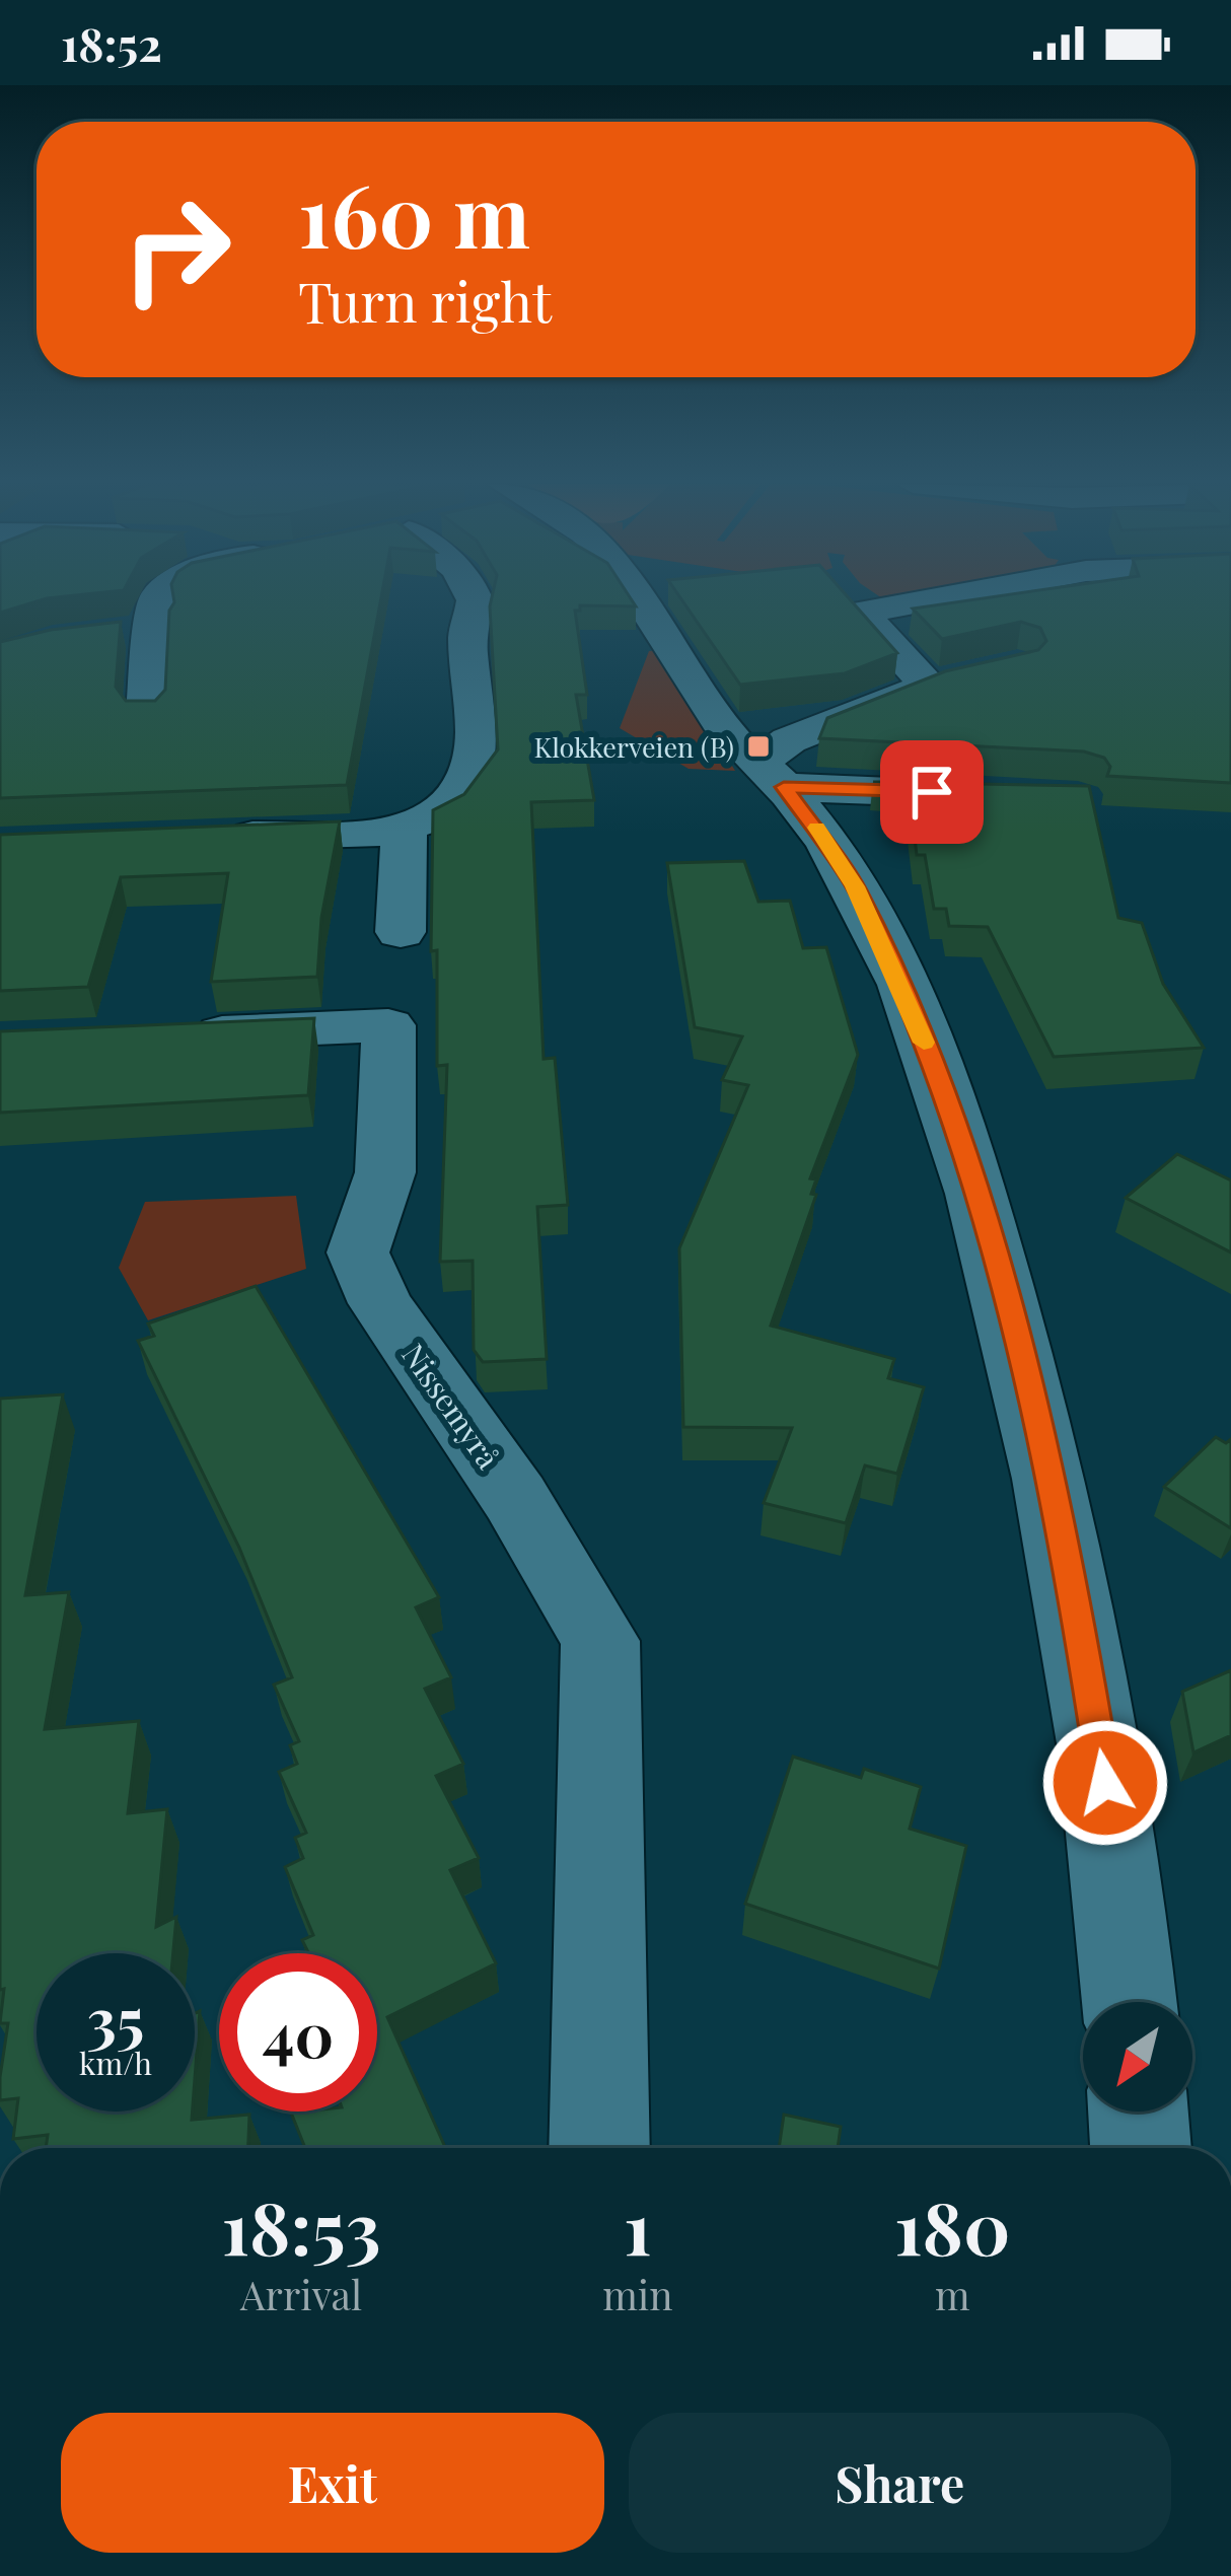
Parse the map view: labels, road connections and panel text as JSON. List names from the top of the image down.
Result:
{
  "streets": {
    "street": ["Nissemyrå"]
  },
  "places": {
    "transit": ["Klokkerveien (B)"]
  },
  "north": "bottom left",
  "page": {
    "status": "18:52",
    "turn": ["160 m", "Turn right"],
    "speed": "35 km/h",
    "limit": "40",
    "eta": [
      "18:53",
      "Arrival",
      "1",
      "min",
      "180",
      "m"
    ],
    "buttons": ["Exit", "Share"]
  }
}
